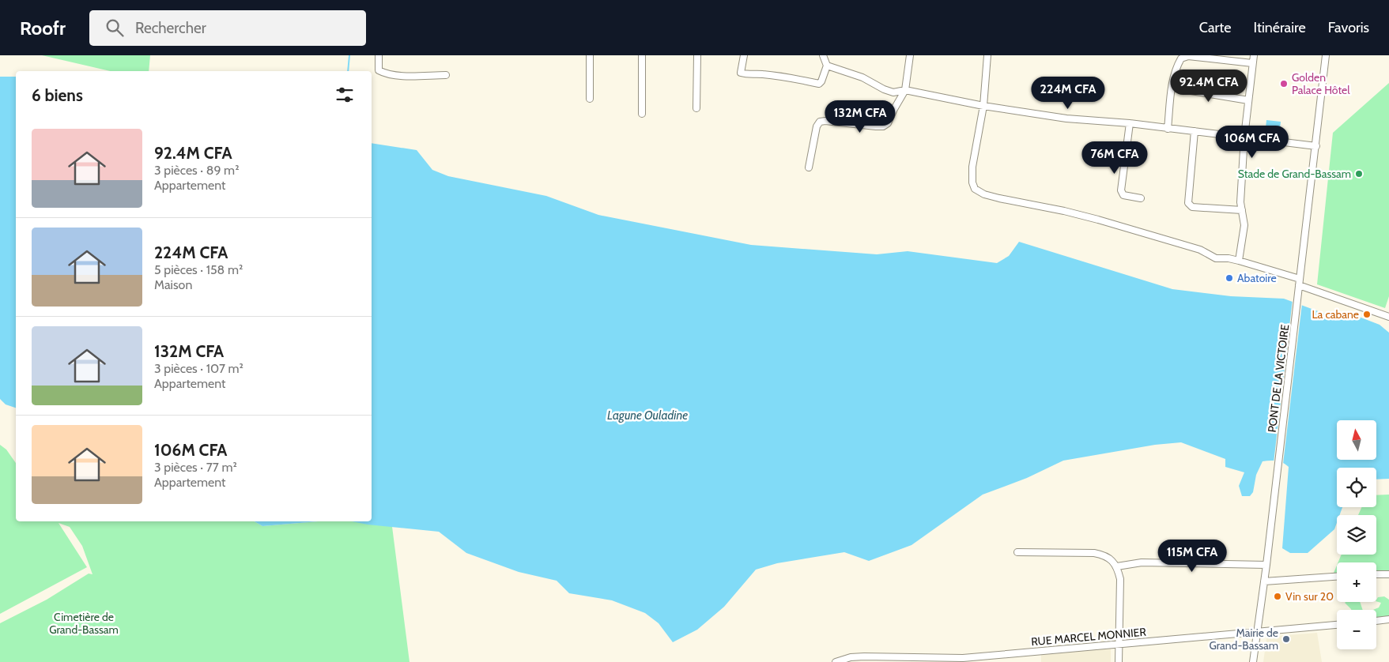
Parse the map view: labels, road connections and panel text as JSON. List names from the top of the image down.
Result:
{
  "streets": {
    "street": ["PONT DE LA VICTOIRE", "RUE MARCEL MONNIER"]
  },
  "crossings": [
    ["PONT DE LA VICTOIRE", "RUE MARCEL MONNIER"]
  ],
  "water": ["Lagune Ouladine"],
  "parks": ["Cimetière de Grand-Bassam"],
  "places": [
    "Golden Palace Hôtel",
    "Stade de Grand-Bassam",
    "Abatoire",
    "La cabane",
    "Vin sur 20",
    "Mairie de Grand-Bassam"
  ],
  "north": "top",
  "page": {
    "header": "Roofr",
    "search": "Rechercher",
    "nav": ["Carte", "Itinéraire", "Favoris"],
    "price": [
      "92.4M CFA",
      "224M CFA",
      "132M CFA",
      "106M CFA",
      "76M CFA",
      "115M CFA"
    ],
    "heading": "6 biens",
    "list": [
      {
        "name": "92.4M CFA",
        "note": "3 pièces · 89 m² · Appartement"
      },
      {
        "name": "224M CFA",
        "note": "5 pièces · 158 m² · Maison"
      },
      {
        "name": "132M CFA",
        "note": "3 pièces · 107 m² · Appartement"
      },
      {
        "name": "106M CFA",
        "note": "3 pièces · 77 m² · Appartement"
      }
    ],
    "map_buttons": ["+", "−"]
  }
}
